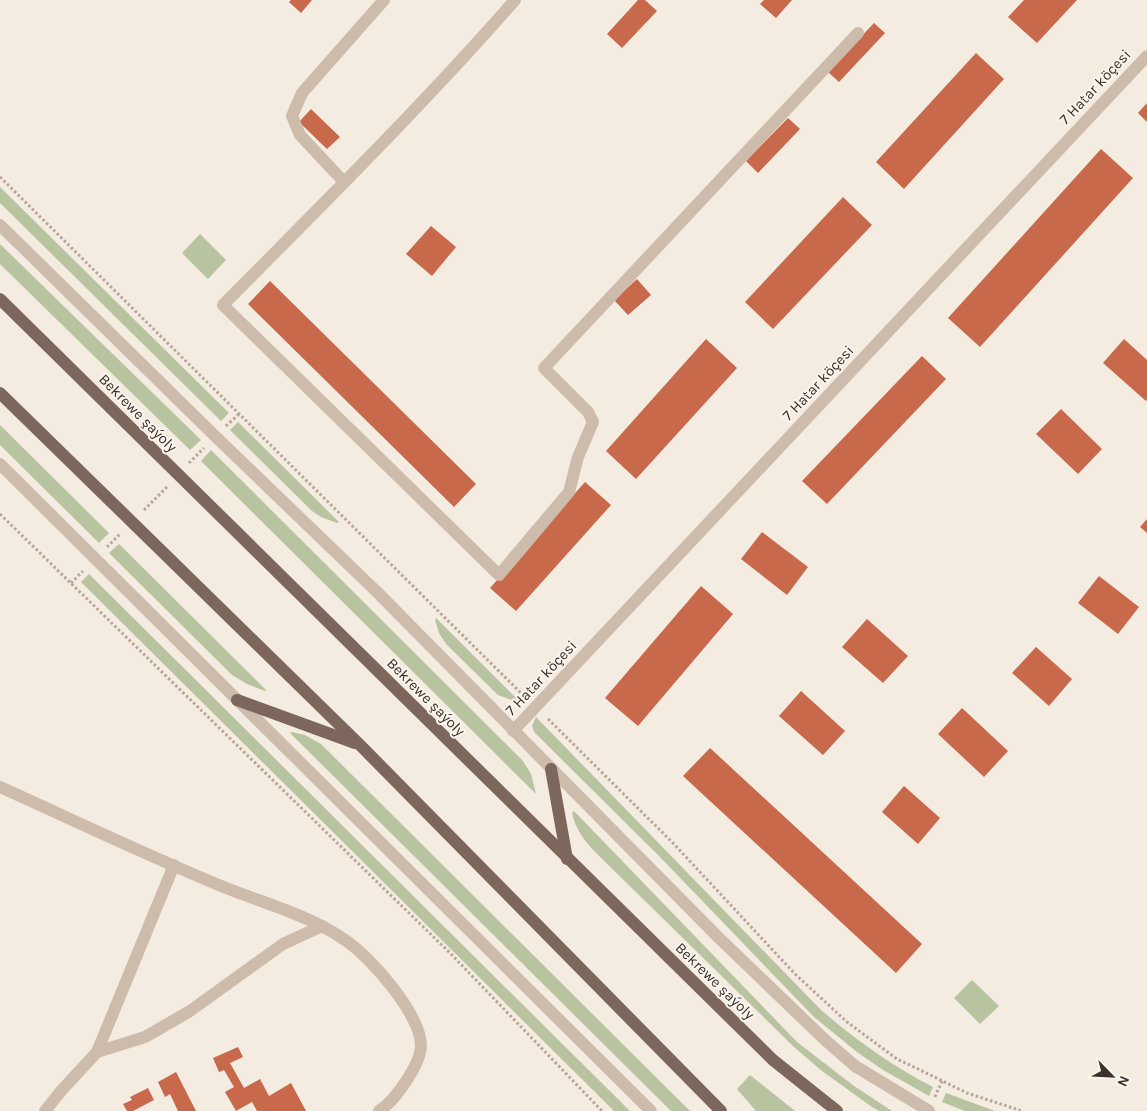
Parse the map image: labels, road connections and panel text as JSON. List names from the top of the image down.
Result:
{
  "streets": {
    "main road": ["Bekrewe şaýoly"],
    "street": ["7 Hatar köçesi"]
  },
  "north": "bottom right"
}
